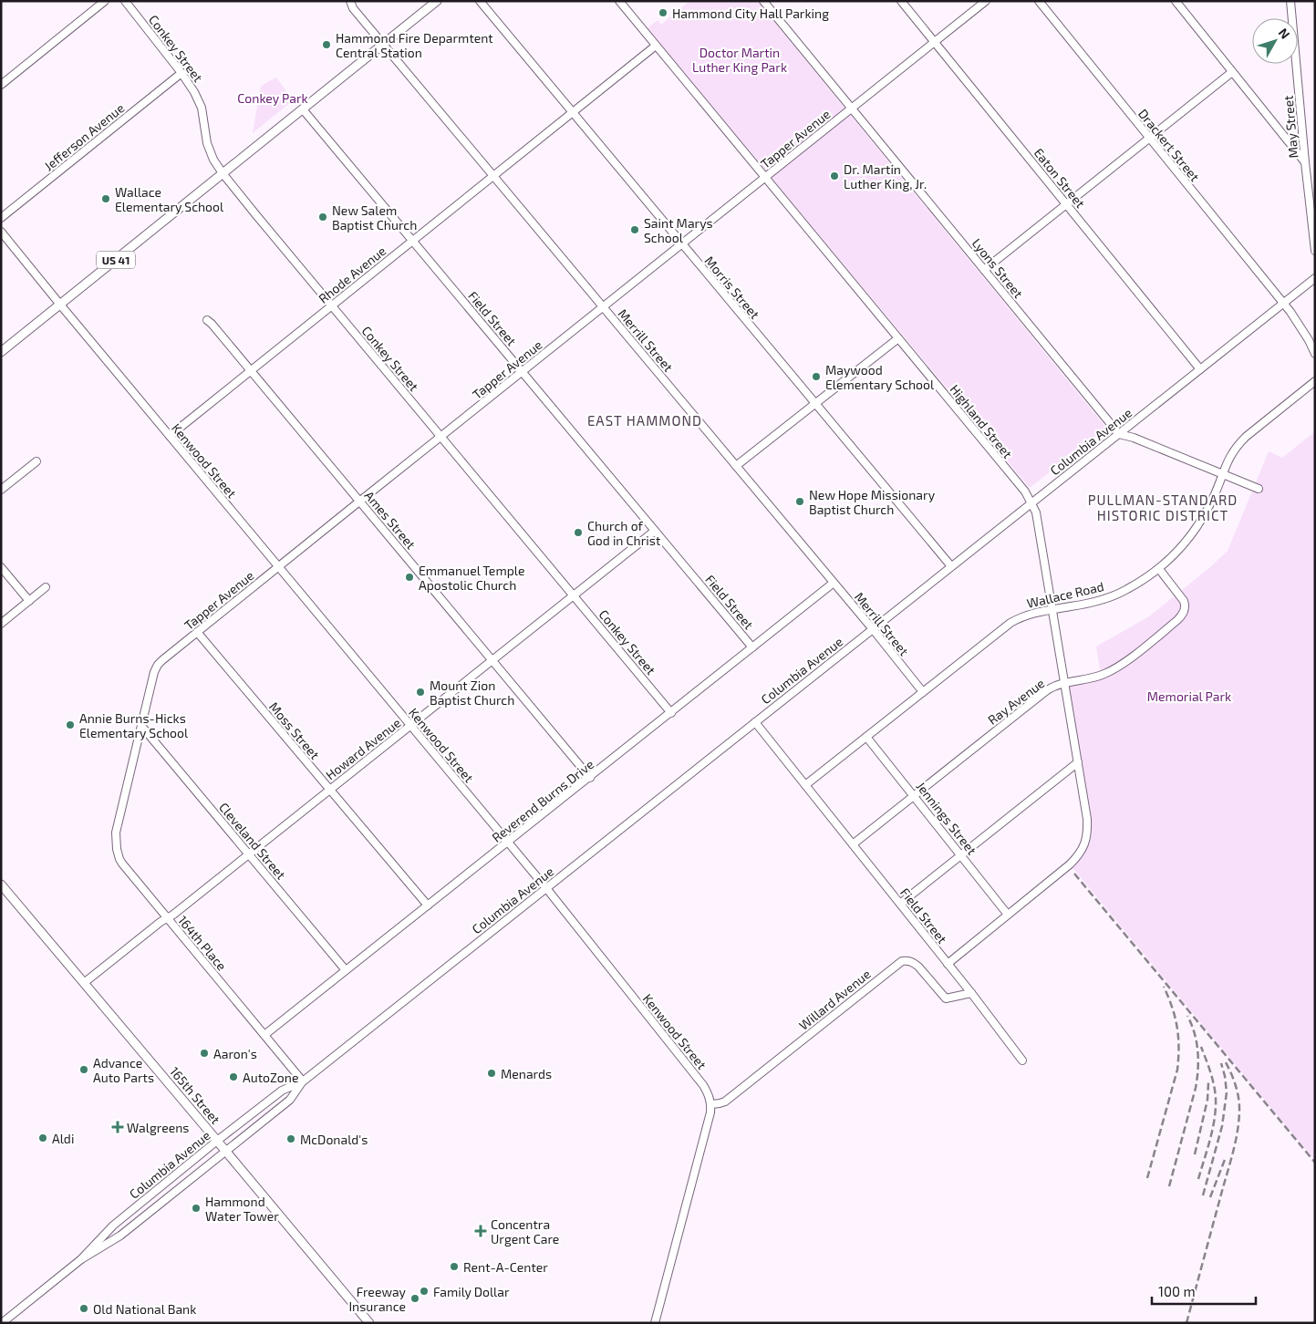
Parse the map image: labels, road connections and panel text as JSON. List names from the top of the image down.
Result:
{
  "streets": {
    "main road": ["US 41", "165th Street"],
    "street": [
      "Conkey Street",
      "May Street",
      "Jefferson Avenue",
      "Tapper Avenue",
      "Drackert Street",
      "Eaton Street",
      "Lyons Street",
      "Rhode Avenue",
      "Morris Street",
      "Field Street",
      "Merrill Street",
      "Highland Street",
      "Columbia Avenue",
      "Kenwood Street",
      "Ames Street",
      "Wallace Road",
      "Ray Avenue",
      "Moss Street",
      "Howard Avenue",
      "Reverend Burns Drive",
      "Jennings Street",
      "Cleveland Street",
      "164th Place",
      "Willard Avenue"
    ]
  },
  "crossings": [
    ["Conkey Street", "Jefferson Avenue"],
    ["Conkey Street", "Tapper Avenue"],
    ["Conkey Street", "US 41"],
    ["Conkey Street", "Rhode Avenue"],
    ["Conkey Street", "Howard Avenue"],
    ["Conkey Street", "Reverend Burns Drive"],
    ["Tapper Avenue", "Eaton Street"],
    ["Tapper Avenue", "Lyons Street"],
    ["Tapper Avenue", "Morris Street"],
    ["Tapper Avenue", "Field Street"],
    ["Tapper Avenue", "Merrill Street"],
    ["Tapper Avenue", "Highland Street"],
    ["Tapper Avenue", "Kenwood Street"],
    ["Tapper Avenue", "Ames Street"],
    ["Tapper Avenue", "Moss Street"],
    ["Tapper Avenue", "Cleveland Street"],
    ["Tapper Avenue", "164th Place"],
    ["Drackert Street", "Columbia Avenue"],
    ["Eaton Street", "Columbia Avenue"],
    ["US 41", "Field Street"],
    ["US 41", "Merrill Street"],
    ["US 41", "Kenwood Street"],
    ["Lyons Street", "Columbia Avenue"],
    ["Rhode Avenue", "Morris Street"],
    ["Rhode Avenue", "Field Street"],
    ["Rhode Avenue", "Merrill Street"],
    ["Rhode Avenue", "Highland Street"],
    ["Rhode Avenue", "Kenwood Street"],
    ["Rhode Avenue", "Ames Street"],
    ["Morris Street", "Columbia Avenue"],
    ["Field Street", "Columbia Avenue"],
    ["Field Street", "Wallace Road"],
    ["Field Street", "Ray Avenue"],
    ["Field Street", "Howard Avenue"],
    ["Field Street", "Reverend Burns Drive"],
    ["Field Street", "Willard Avenue"],
    ["Merrill Street", "Columbia Avenue"],
    ["Merrill Street", "Wallace Road"],
    ["Merrill Street", "Reverend Burns Drive"],
    ["Highland Street", "Columbia Avenue"],
    ["Highland Street", "Wallace Road"],
    ["Highland Street", "Ray Avenue"],
    ["Highland Street", "Jennings Street"],
    ["Columbia Avenue", "Kenwood Street"],
    ["Columbia Avenue", "164th Place"],
    ["Columbia Avenue", "165th Street"],
    ["Kenwood Street", "Howard Avenue"],
    ["Kenwood Street", "Reverend Burns Drive"],
    ["Kenwood Street", "Willard Avenue"],
    ["Ames Street", "Howard Avenue"],
    ["Ames Street", "Reverend Burns Drive"],
    ["Wallace Road", "Ray Avenue"],
    ["Wallace Road", "Jennings Street"],
    ["Ray Avenue", "Jennings Street"],
    ["Moss Street", "Howard Avenue"],
    ["Moss Street", "Reverend Burns Drive"],
    ["Howard Avenue", "Cleveland Street"],
    ["Howard Avenue", "164th Place"],
    ["Howard Avenue", "165th Street"],
    ["Reverend Burns Drive", "Cleveland Street"],
    ["Reverend Burns Drive", "164th Place"]
  ],
  "districts": ["EAST HAMMOND", "PULLMAN-STANDARD HISTORIC DISTRICT"],
  "parks": ["Doctor Martin Luther King Park", "Conkey Park", "Memorial Park"],
  "places": {
    "other": [
      "Hammond City Hall Parking",
      "Hammond Fire Deparmtent Central Station",
      "Dr. Martin Luther King, Jr.",
      "Wallace Elementary School",
      "New Salem Baptist Church",
      "Saint Marys School",
      "Maywood Elementary School",
      "New Hope Missionary Baptist Church",
      "Church of God in Christ",
      "Emmanuel Temple Apostolic Church",
      "Mount Zion Baptist Church",
      "Annie Burns-Hicks Elementary School",
      "Aaron's",
      "Advance Auto Parts",
      "Menards",
      "AutoZone",
      "Aldi",
      "McDonald's",
      "Hammond Water Tower",
      "Rent-A-Center",
      "Family Dollar",
      "Freeway Insurance",
      "Old National Bank"
    ],
    "health": ["Walgreens", "Concentra Urgent Care"]
  },
  "scale_bar": "100 m",
  "north": "top right"
}
